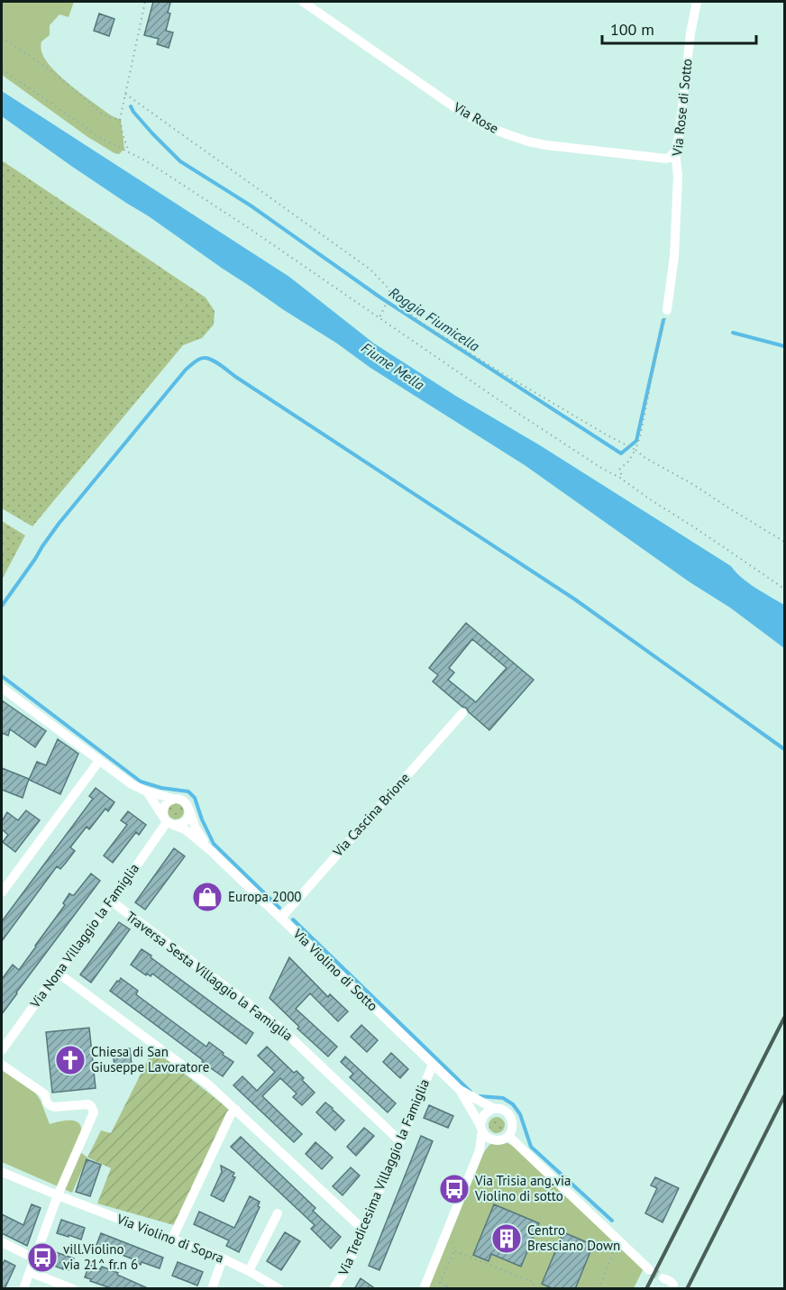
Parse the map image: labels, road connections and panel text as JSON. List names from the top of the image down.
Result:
{
  "streets": {
    "street": [
      "Via Rose di Sotto",
      "Via Rose",
      "Via Cascina Brione",
      "Via Nona Villaggio la Famiglia",
      "Via Violino di Sotto",
      "Traversa Sesta Villaggio la Famiglia",
      "Via Tredicesima Villaggio la Famiglia",
      "Via Violino di Sopra"
    ]
  },
  "crossings": [
    ["Via Rose di Sotto", "Via Rose"],
    ["Via Cascina Brione", "Via Violino di Sotto"],
    ["Via Nona Villaggio la Famiglia", "Via Violino di Sotto"],
    ["Via Nona Villaggio la Famiglia", "Traversa Sesta Villaggio la Famiglia"],
    ["Via Violino di Sotto", "Via Tredicesima Villaggio la Famiglia"],
    ["Traversa Sesta Villaggio la Famiglia", "Via Tredicesima Villaggio la Famiglia"]
  ],
  "water": ["Roggia Fiumicella", "Fiume Mella"],
  "places": {
    "shop": ["Europa 2000"],
    "church": ["Chiesa di San Giuseppe Lavoratore"],
    "bus stop": ["Via Trisia ang.via Violino di sotto", "vill.Violino via 21^ fr.n 6"],
    "building": ["Centro Bresciano Down"]
  },
  "scale_bar": "100 m"
}
